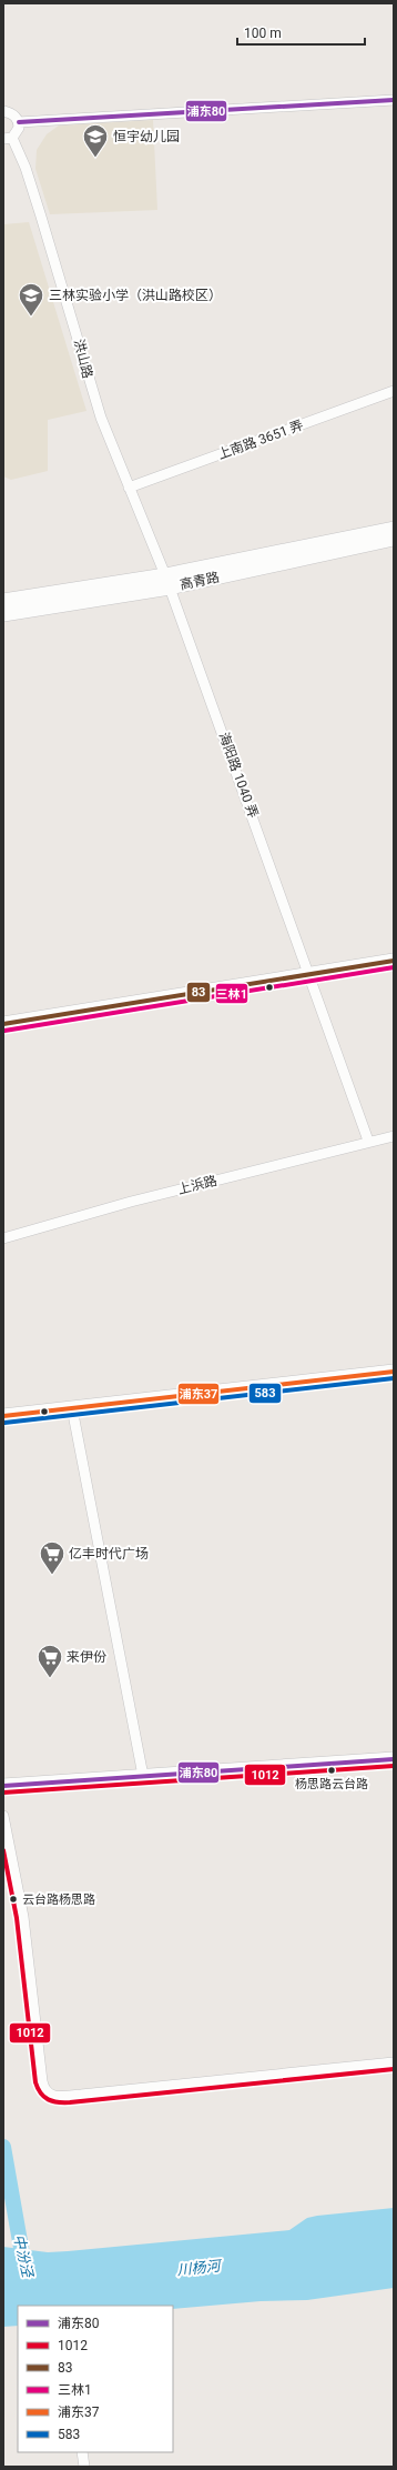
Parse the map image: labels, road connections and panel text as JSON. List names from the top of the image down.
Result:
{
  "streets": {
    "street": [
      "洪山路",
      "上南路 3651 弄",
      "高青路",
      "海阳路 1040 弄",
      "上浜路"
    ]
  },
  "crossings": [
    ["洪山路", "上南路 3651 弄"],
    ["洪山路", "高青路"],
    ["洪山路", "海阳路 1040 弄"],
    ["高青路", "海阳路 1040 弄"],
    ["海阳路 1040 弄", "上浜路"]
  ],
  "water": ["中汾泾", "川杨河"],
  "places": {
    "school or university": ["恒宇幼儿园", "三林实验小学（洪山路校区）"],
    "supermarket": ["亿丰时代广场", "来伊份"],
    "other": ["杨思路云台路", "云台路杨思路"]
  },
  "lines": [
    "transit line 浦东80",
    "transit line 83",
    "transit line 三林1",
    "transit line 浦东37",
    "transit line 583",
    "transit line 1012"
  ],
  "legend": [
    "浦东80",
    "1012",
    "83",
    "三林1",
    "浦东37",
    "583"
  ],
  "scale_bar": "100 m"
}
